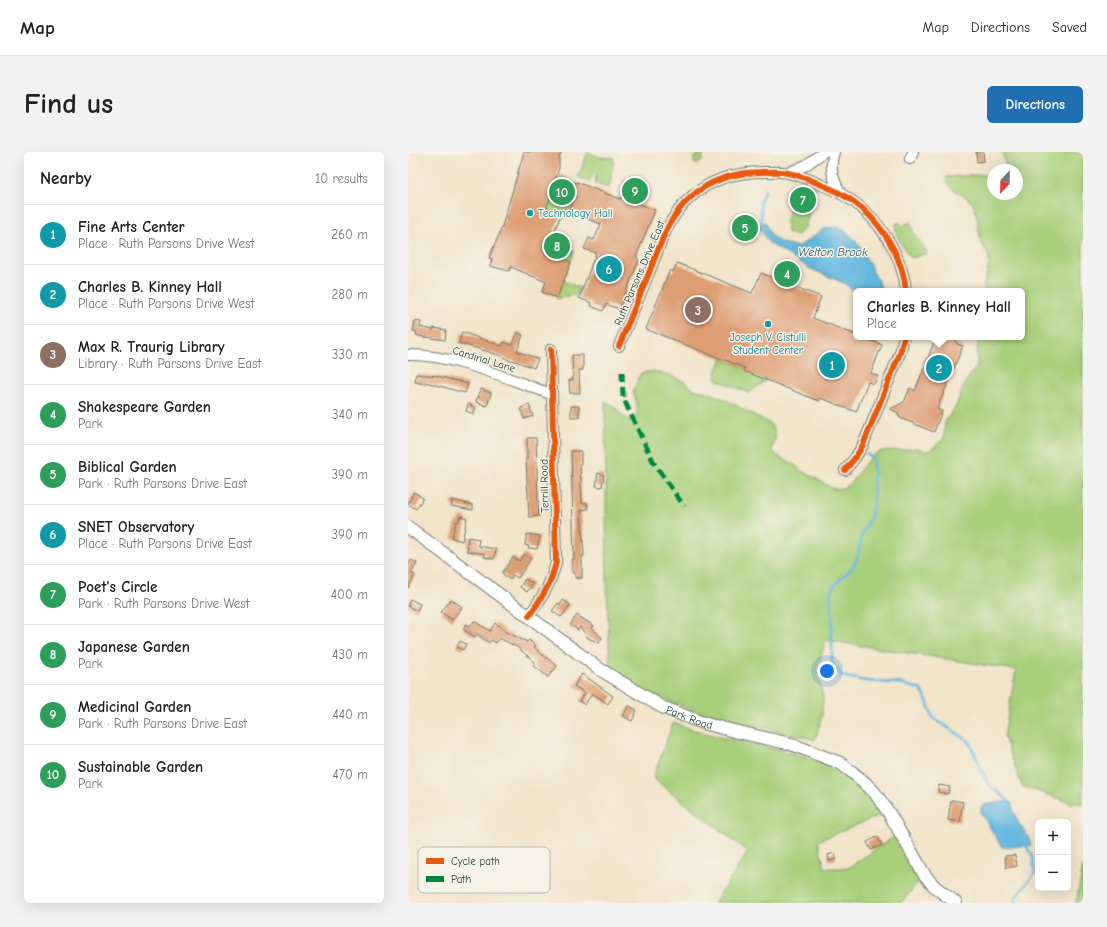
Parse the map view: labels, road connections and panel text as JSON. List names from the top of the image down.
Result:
{
  "streets": {
    "main road": ["Park Road"],
    "street": ["Ruth Parsons Drive East", "Cardinal Lane", "Terrill Road"]
  },
  "crossings": [
    ["Cardinal Lane", "Terrill Road"],
    ["Terrill Road", "Park Road"]
  ],
  "water": ["Welton Brook"],
  "places": ["Technology Hall", "Joseph V. Cistulli Student Center"],
  "legend": ["Cycle path", "Path"],
  "north": "bottom",
  "page": {
    "header": "Map",
    "nav": ["Map", "Directions", "Saved"],
    "buttons": "Directions",
    "title": "Find us",
    "heading": ["Nearby", "10 results"],
    "pins": [
      "9",
      "10",
      "7",
      "5",
      "8",
      "6",
      "4",
      "3",
      "1",
      "2"
    ],
    "list": [
      {
        "mark": "1",
        "name": "Fine Arts Center",
        "note": "Place · Ruth Parsons Drive West",
        "value": "260 m"
      },
      {
        "mark": "2",
        "name": "Charles B. Kinney Hall",
        "note": "Place · Ruth Parsons Drive West",
        "value": "280 m"
      },
      {
        "mark": "3",
        "name": "Max R. Traurig Library",
        "note": "Library · Ruth Parsons Drive East",
        "value": "330 m"
      },
      {
        "mark": "4",
        "name": "Shakespeare Garden",
        "note": "Park",
        "value": "340 m"
      },
      {
        "mark": "5",
        "name": "Biblical Garden",
        "note": "Park · Ruth Parsons Drive East",
        "value": "390 m"
      },
      {
        "mark": "6",
        "name": "SNET Observatory",
        "note": "Place · Ruth Parsons Drive East",
        "value": "390 m"
      },
      {
        "mark": "7",
        "name": "Poet's Circle",
        "note": "Park · Ruth Parsons Drive West",
        "value": "400 m"
      },
      {
        "mark": "8",
        "name": "Japanese Garden",
        "note": "Park",
        "value": "430 m"
      },
      {
        "mark": "9",
        "name": "Medicinal Garden",
        "note": "Park · Ruth Parsons Drive East",
        "value": "440 m"
      },
      {
        "mark": "10",
        "name": "Sustainable Garden",
        "note": "Park",
        "value": "470 m"
      }
    ],
    "popup": ["Charles B. Kinney Hall", "Place"],
    "map_buttons": ["+", "−"]
  }
}
